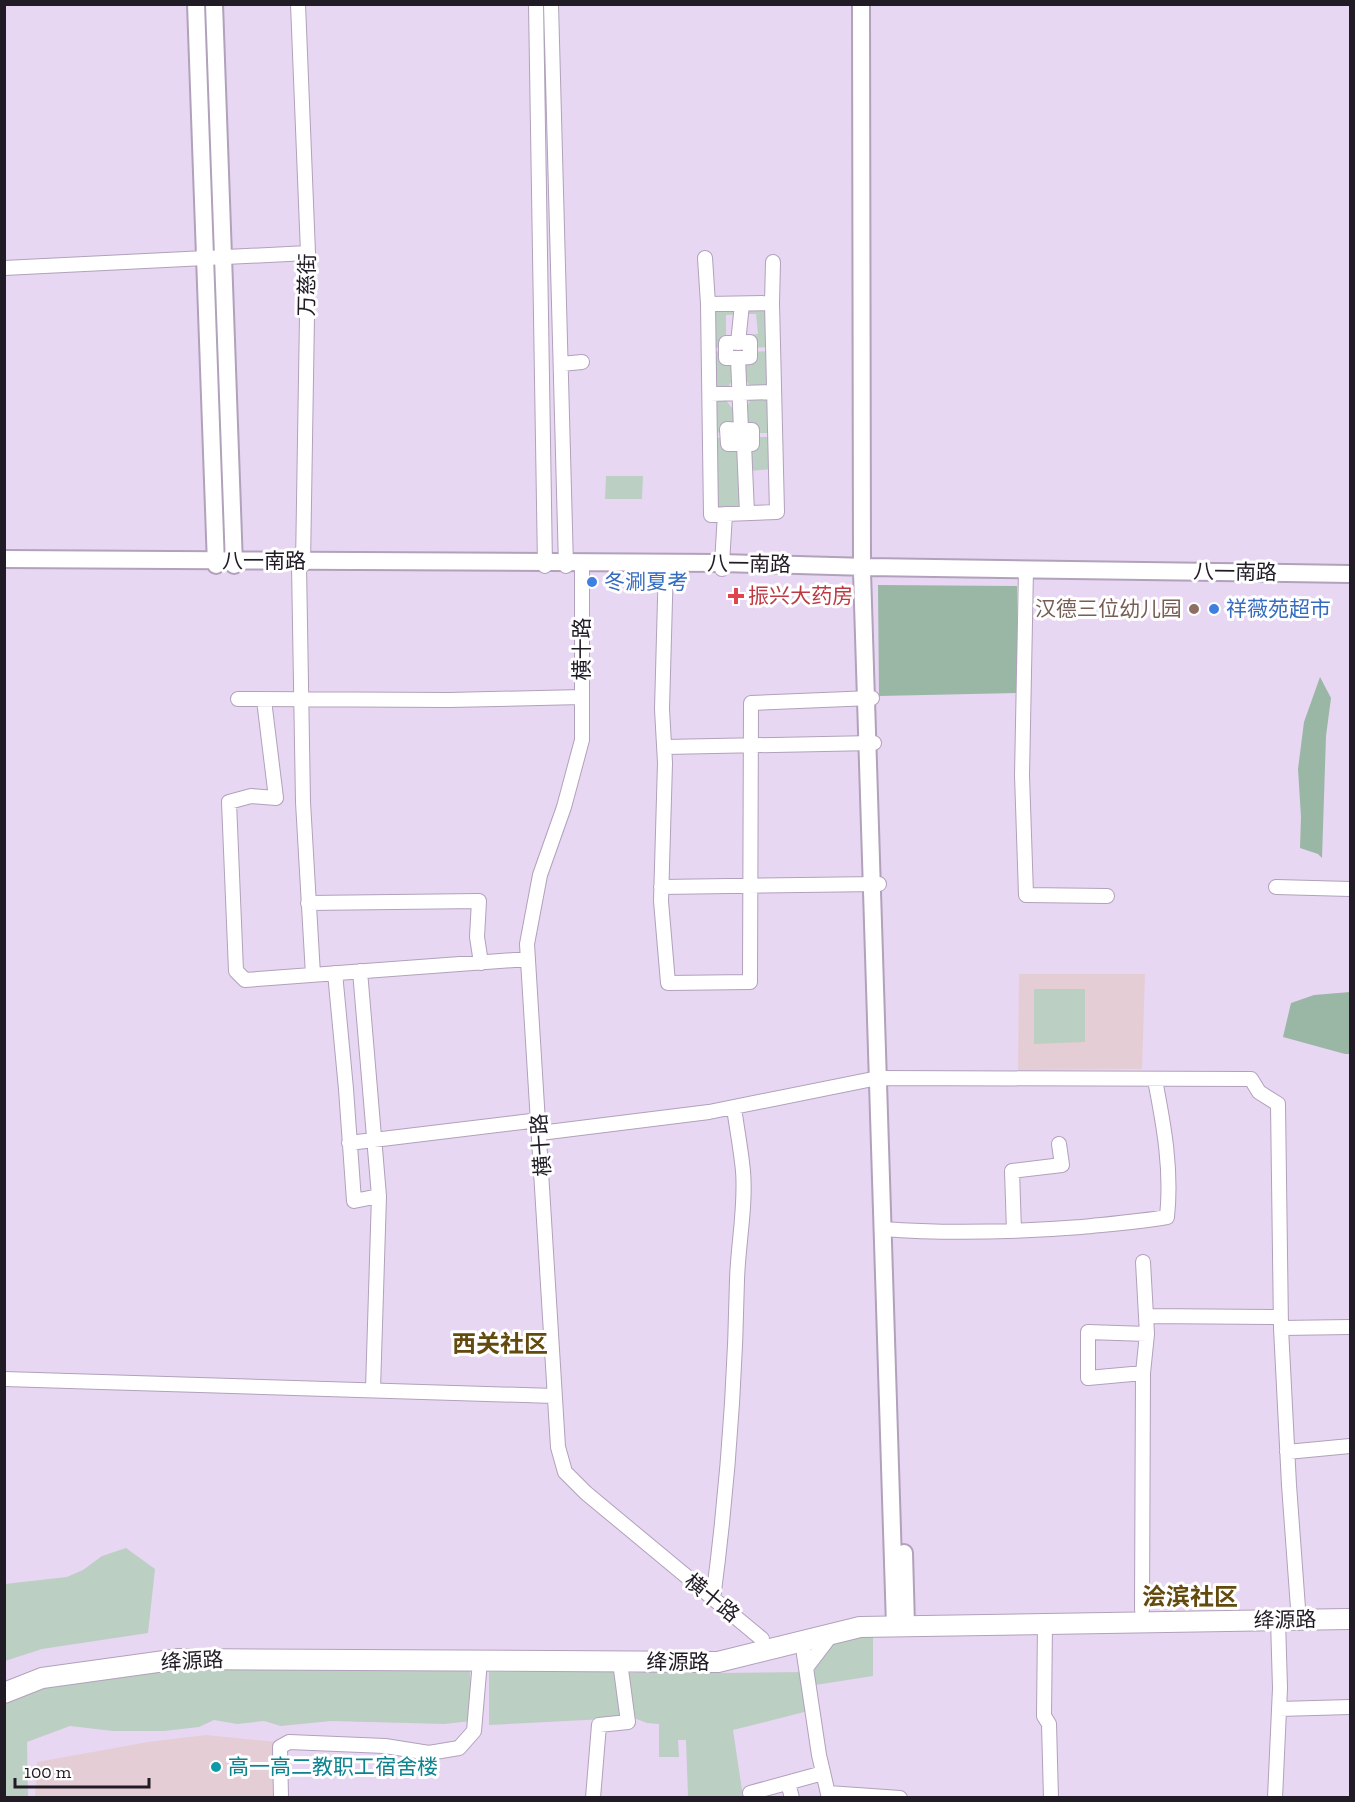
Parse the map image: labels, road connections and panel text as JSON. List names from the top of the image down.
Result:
{
  "streets": {
    "highway": ["绛源路"],
    "main road": ["八一南路"],
    "street": ["万慈街", "横十路"]
  },
  "crossings": [
    ["万慈街", "八一南路"],
    ["八一南路", "横十路"],
    ["横十路", "绛源路"]
  ],
  "districts": ["西关社区", "浍滨社区"],
  "places": {
    "other": [
      "冬涮夏考",
      "汉德三位幼儿园",
      "祥薇苑超市",
      "高一高二教职工宿舍楼"
    ],
    "health": ["振兴大药房"]
  },
  "scale_bar": "100 m"
}
